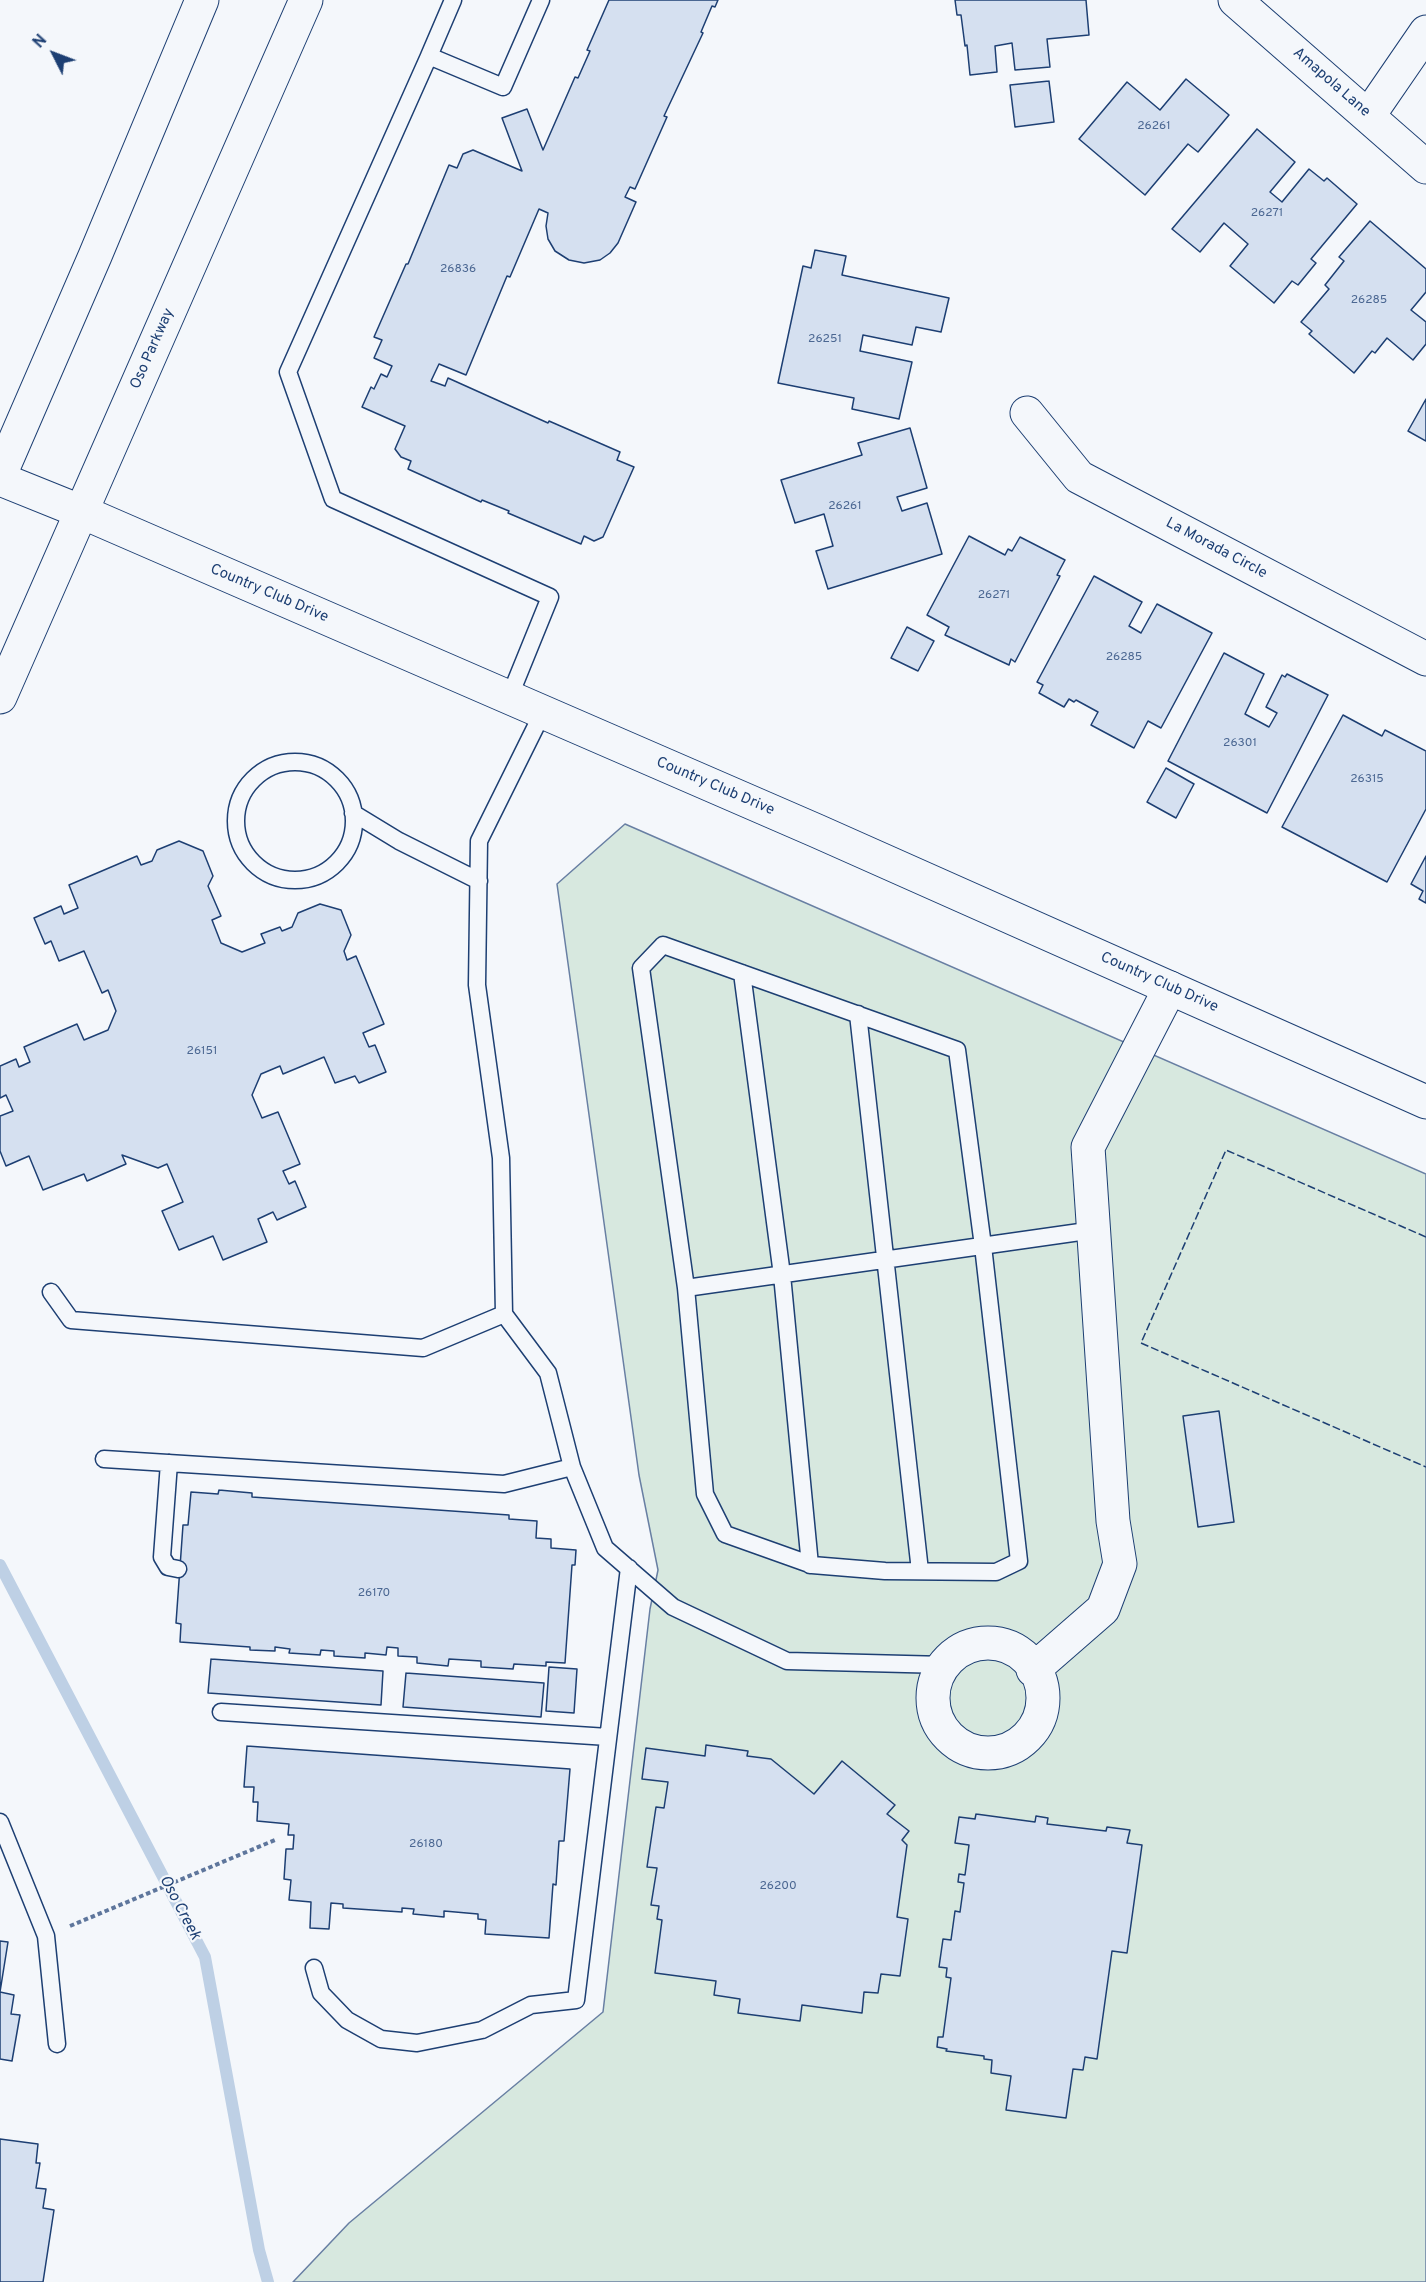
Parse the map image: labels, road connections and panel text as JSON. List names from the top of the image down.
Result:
{
  "streets": {
    "street": [
      "Amapola Lane",
      "Oso Parkway",
      "La Morada Circle",
      "Country Club Drive"
    ]
  },
  "crossings": [
    ["Oso Parkway", "Country Club Drive"]
  ],
  "water": ["Oso Creek"],
  "house_numbers": [
    "26261",
    "26271",
    "26836",
    "26285",
    "26251",
    "26261",
    "26271",
    "26285",
    "26301",
    "26315",
    "26151",
    "26170",
    "26180",
    "26200"
  ],
  "north": "top left"
}
